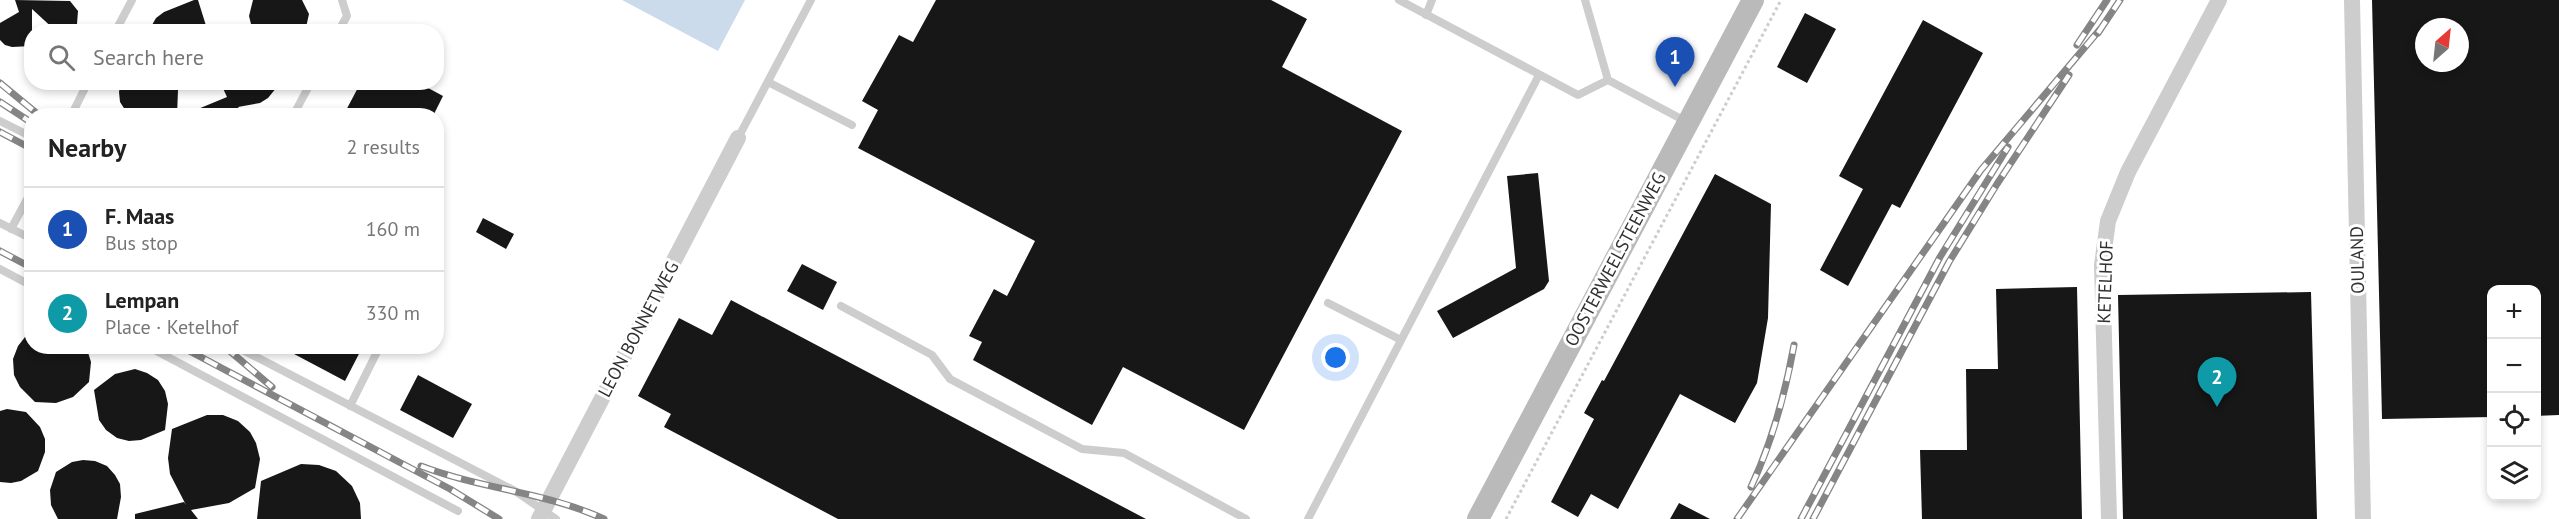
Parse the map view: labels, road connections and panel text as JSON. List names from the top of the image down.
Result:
{
  "streets": {
    "main road": ["OOSTERWEELSTEENWEG"],
    "street": ["OULAND", "KETELHOF", "LEON BONNETWEG"]
  },
  "north": "top right",
  "page": {
    "search": "Search here",
    "pins": ["1", "2"],
    "heading": ["Nearby", "2 results"],
    "list": [
      {
        "mark": "1",
        "name": "F. Maas",
        "note": "Bus stop",
        "value": "160 m"
      },
      {
        "mark": "2",
        "name": "Lempan",
        "note": "Place · Ketelhof",
        "value": "330 m"
      }
    ],
    "map_buttons": ["+", "−"]
  }
}
